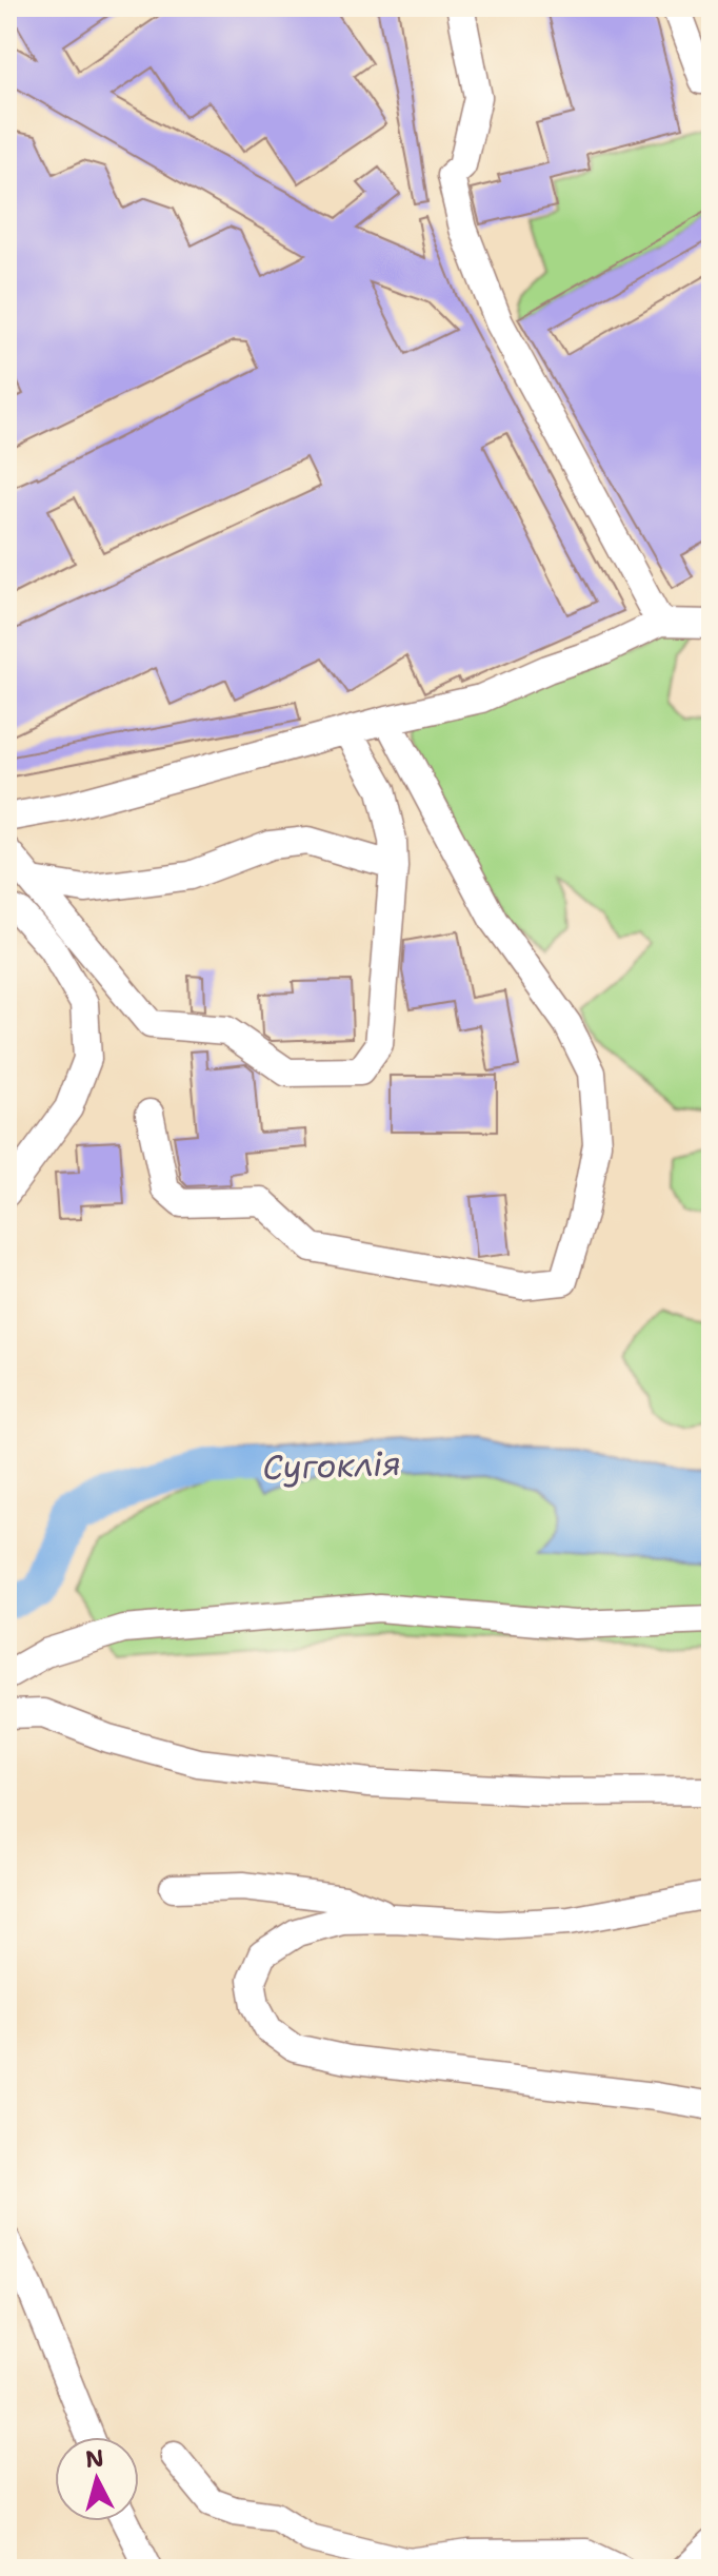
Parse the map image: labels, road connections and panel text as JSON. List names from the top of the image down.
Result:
{
  "water": ["Сугоклія"],
  "north": "top"
}
